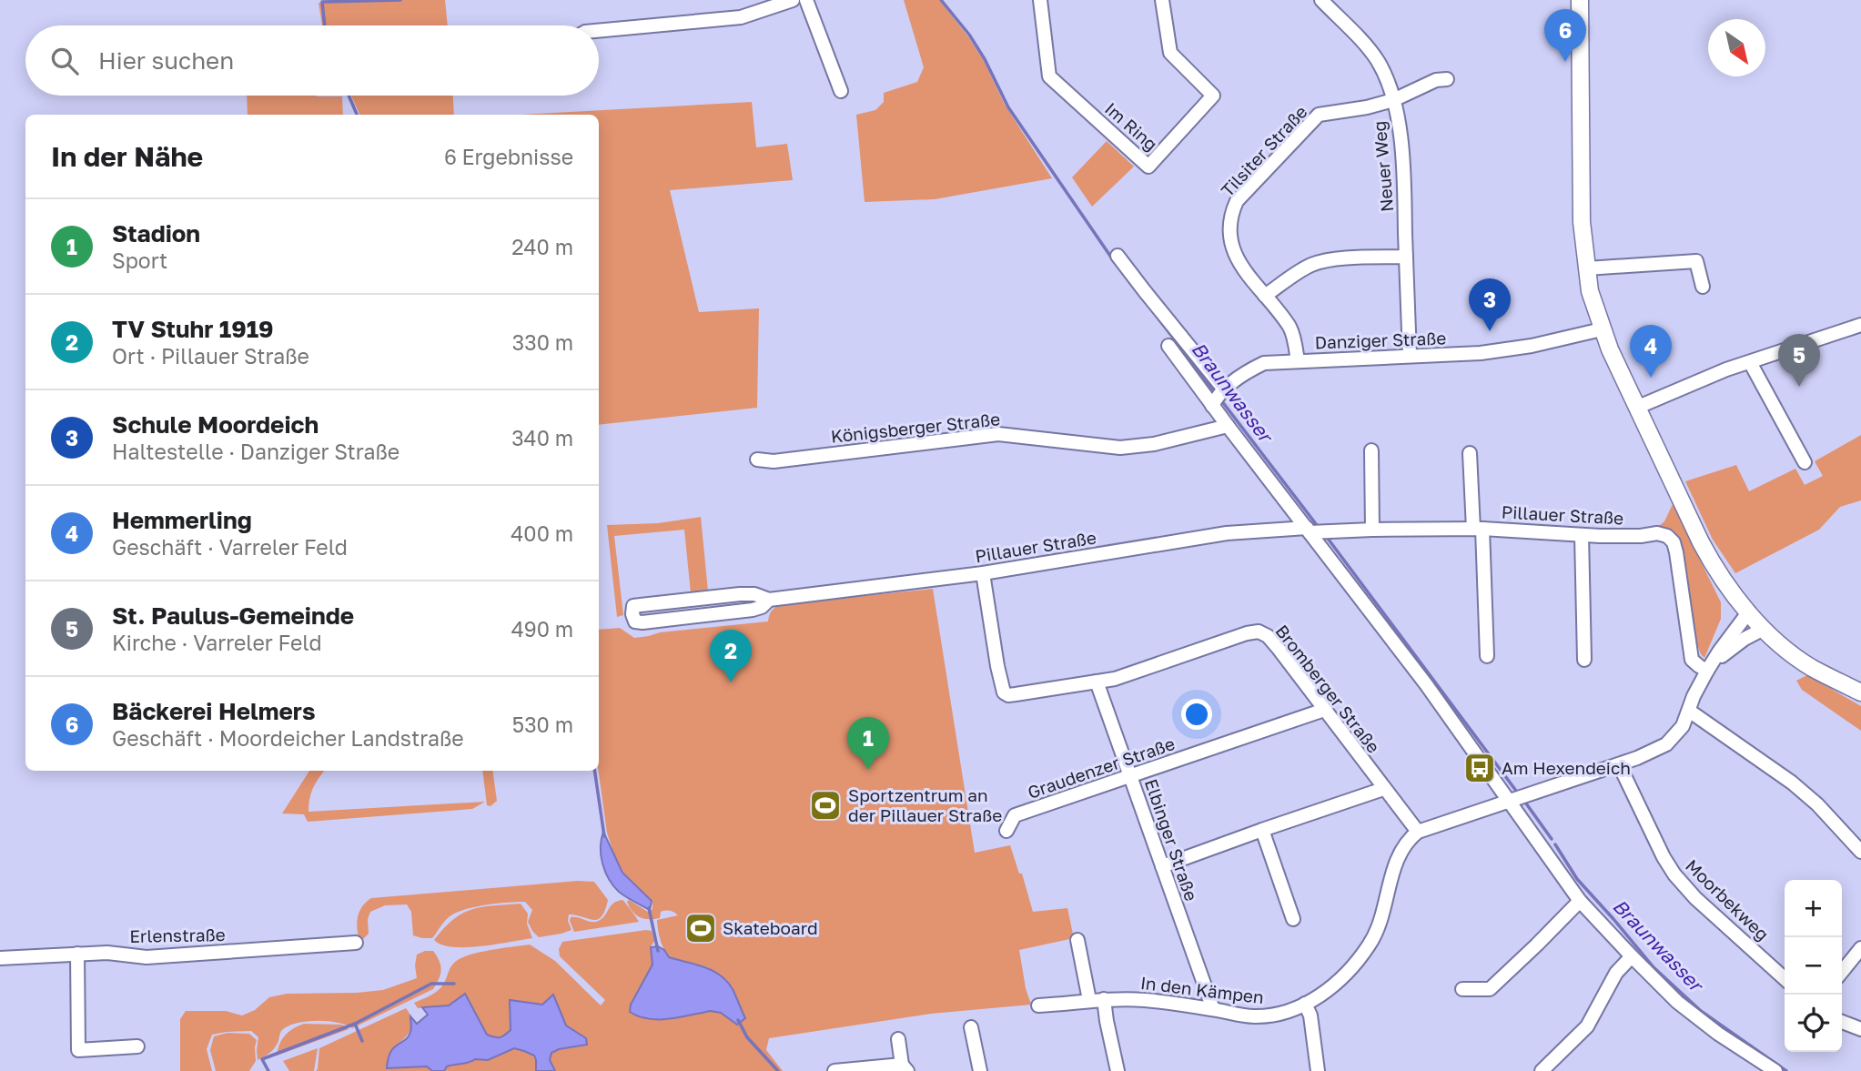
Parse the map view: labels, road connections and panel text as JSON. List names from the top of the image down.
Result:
{
  "streets": {
    "street": [
      "Im Ring",
      "Tilsiter Straße",
      "Neuer Weg",
      "Danziger Straße",
      "Königsberger Straße",
      "Pillauer Straße",
      "Bromberger Straße",
      "Graudenzer Straße",
      "Elbinger Straße",
      "Moorbekweg",
      "Erlenstraße",
      "In den Kämpen"
    ]
  },
  "crossings": [
    ["Tilsiter Straße", "Neuer Weg"],
    ["Tilsiter Straße", "Danziger Straße"],
    ["Neuer Weg", "Danziger Straße"],
    ["Pillauer Straße", "Bromberger Straße"],
    ["Bromberger Straße", "Graudenzer Straße"],
    ["Bromberger Straße", "Elbinger Straße"],
    ["Bromberger Straße", "In den Kämpen"],
    ["Graudenzer Straße", "Elbinger Straße"],
    ["Elbinger Straße", "In den Kämpen"]
  ],
  "water": ["Braunwasser"],
  "places": {
    "bus stop": ["Am Hexendeich"],
    "sports": ["Sportzentrum an der Pillauer Straße", "Skateboard"]
  },
  "north": "bottom right",
  "page": {
    "pins": [
      "6",
      "3",
      "4",
      "5",
      "2",
      "1"
    ],
    "search": "Hier suchen",
    "heading": ["In der Nähe", "6 Ergebnisse"],
    "list": [
      {
        "mark": "1",
        "name": "Stadion",
        "note": "Sport",
        "value": "240 m"
      },
      {
        "mark": "2",
        "name": "TV Stuhr 1919",
        "note": "Ort · Pillauer Straße",
        "value": "330 m"
      },
      {
        "mark": "3",
        "name": "Schule Moordeich",
        "note": "Haltestelle · Danziger Straße",
        "value": "340 m"
      },
      {
        "mark": "4",
        "name": "Hemmerling",
        "note": "Geschäft · Varreler Feld",
        "value": "400 m"
      },
      {
        "mark": "5",
        "name": "St. Paulus-Gemeinde",
        "note": "Kirche · Varreler Feld",
        "value": "490 m"
      },
      {
        "mark": "6",
        "name": "Bäckerei Helmers",
        "note": "Geschäft · Moordeicher Landstraße",
        "value": "530 m"
      }
    ],
    "map_buttons": ["+", "−"]
  }
}
